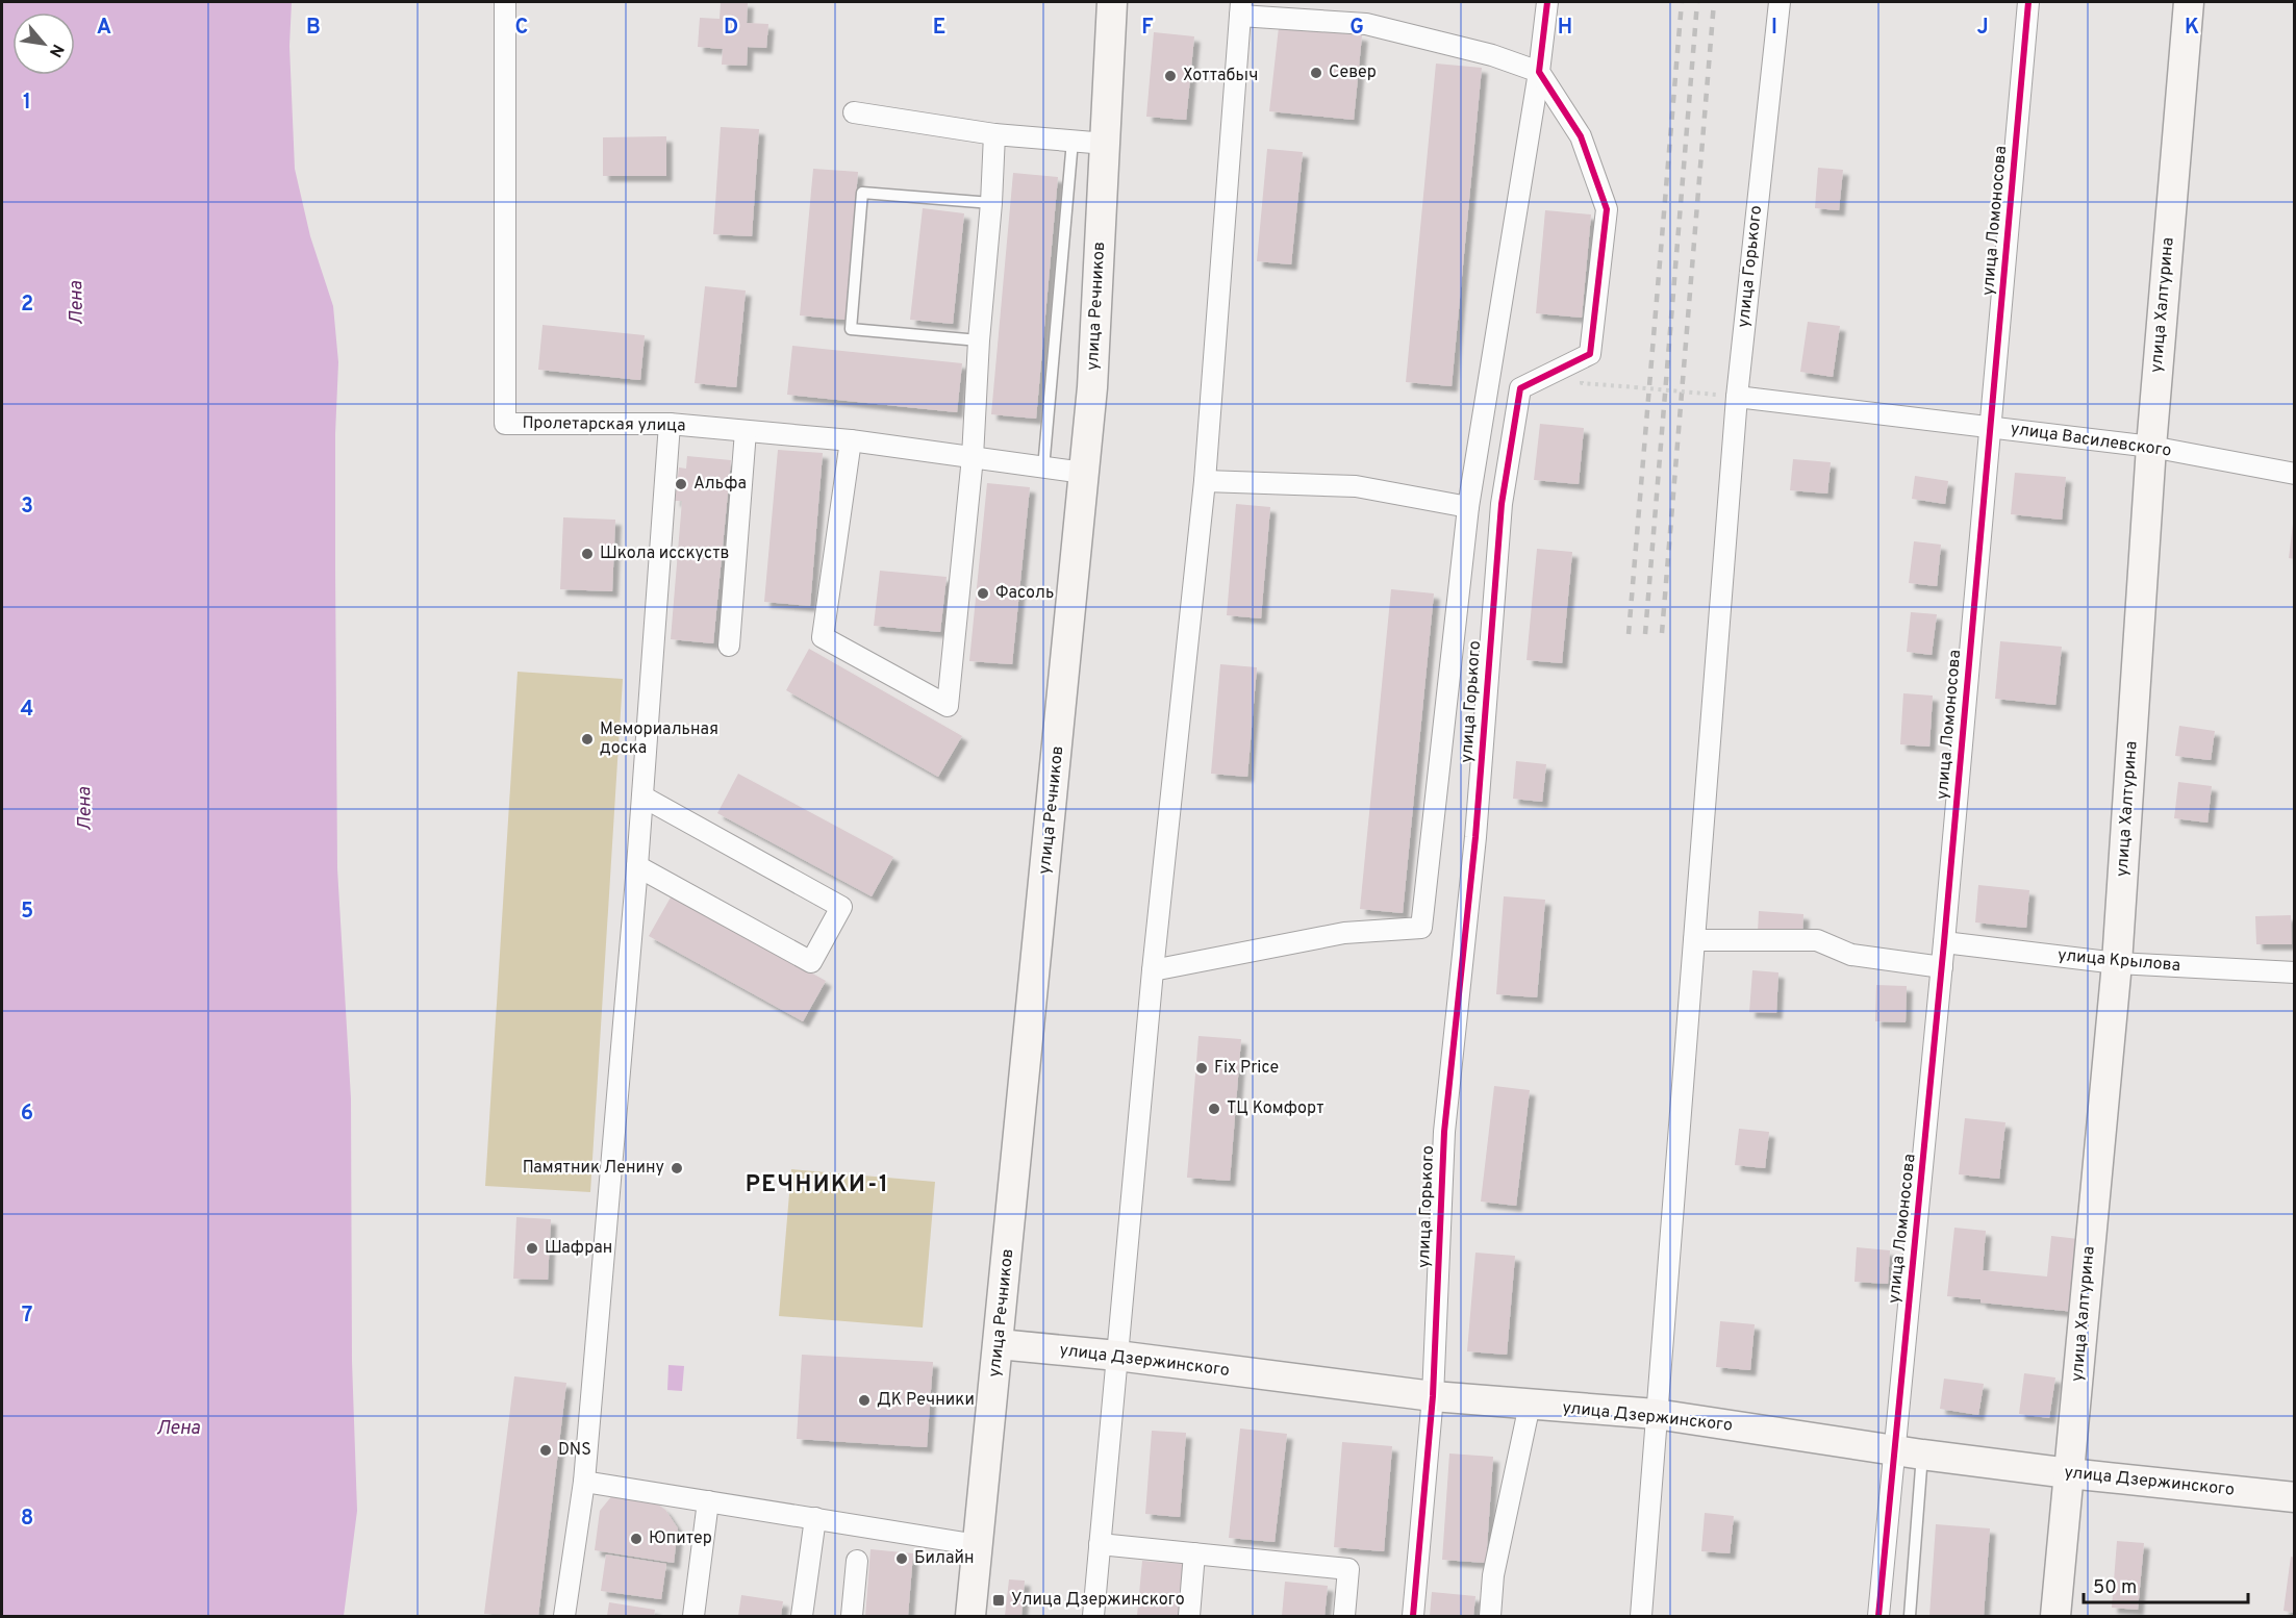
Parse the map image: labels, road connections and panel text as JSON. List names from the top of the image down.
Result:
{
  "streets": {
    "street": [
      "улица Ломоносова",
      "улица Горького",
      "улица Халтурина",
      "улица Речников",
      "Пролетарская улица",
      "улица Василевского",
      "улица Крылова",
      "улица Дзержинского"
    ]
  },
  "crossings": [
    ["улица Ломоносова", "улица Василевского"],
    ["улица Ломоносова", "улица Крылова"],
    ["улица Ломоносова", "улица Дзержинского"],
    ["улица Горького", "улица Василевского"],
    ["улица Горького", "улица Дзержинского"],
    ["улица Халтурина", "улица Василевского"],
    ["улица Халтурина", "улица Крылова"],
    ["улица Халтурина", "улица Дзержинского"],
    ["улица Речников", "Пролетарская улица"],
    ["улица Речников", "улица Дзержинского"]
  ],
  "districts": ["РЕЧНИКИ-1"],
  "water": ["Лена"],
  "places": {
    "other": [
      "Север",
      "Хоттабыч",
      "Альфа",
      "Школа исскуств",
      "Фасоль",
      "Мемориальная доска",
      "Fix Price",
      "ТЦ Комфорт",
      "Памятник Ленину",
      "Шафран",
      "ДК Речники",
      "DNS",
      "Юпитер",
      "Билайн"
    ],
    "transit": ["Улица Дзержинского"]
  },
  "scale_bar": "50 m",
  "north": "bottom right",
  "grid": {
    "columns": [
      "A",
      "B",
      "C",
      "D",
      "E",
      "F",
      "G",
      "H",
      "I",
      "J",
      "K"
    ],
    "rows": [
      "1",
      "2",
      "3",
      "4",
      "5",
      "6",
      "7",
      "8"
    ]
  }
}
